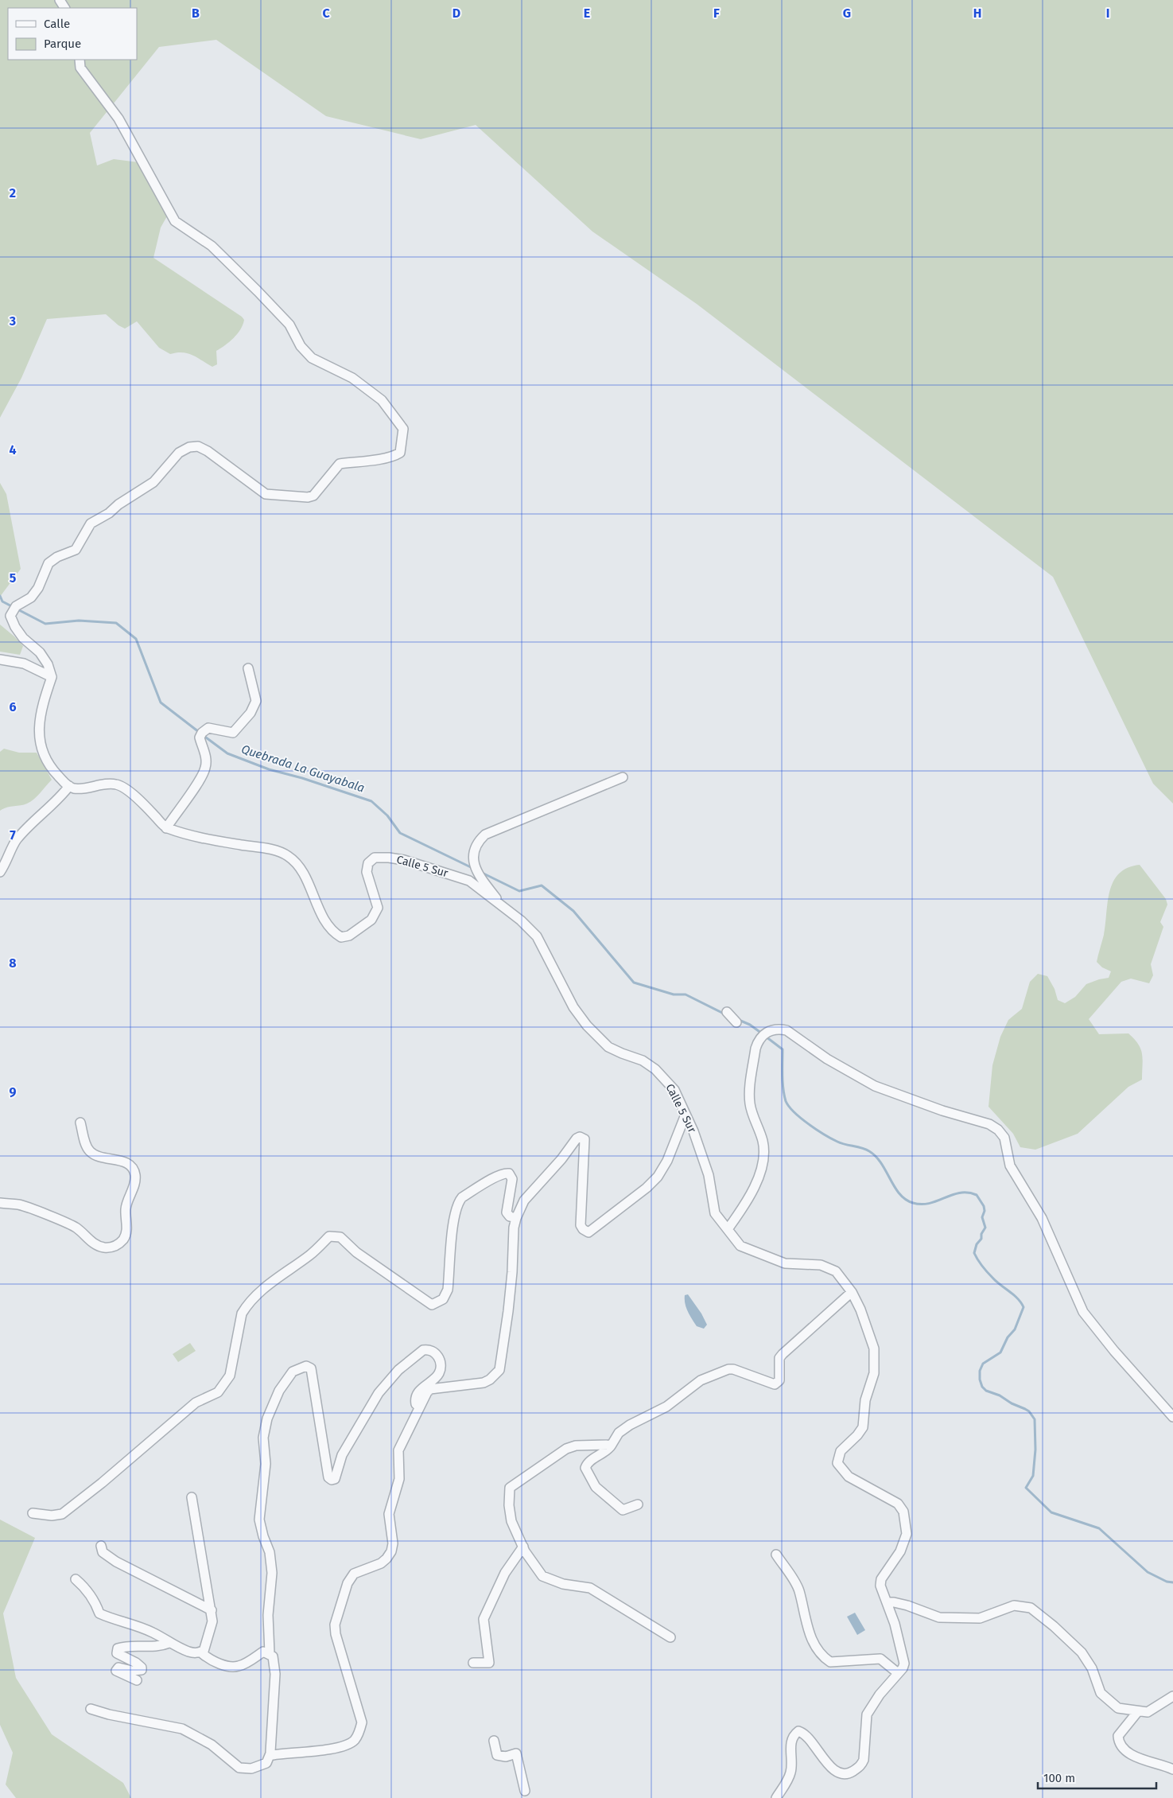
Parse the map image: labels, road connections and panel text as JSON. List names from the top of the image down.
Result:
{
  "streets": {
    "street": ["Calle 5 Sur"]
  },
  "water": ["Quebrada La Guayabala"],
  "legend": ["Calle", "Parque"],
  "scale_bar": "100 m",
  "grid": {
    "columns": [
      "B",
      "C",
      "D",
      "E",
      "F",
      "G",
      "H",
      "I"
    ],
    "rows": [
      "2",
      "3",
      "4",
      "5",
      "6",
      "7",
      "8",
      "9"
    ]
  }
}
